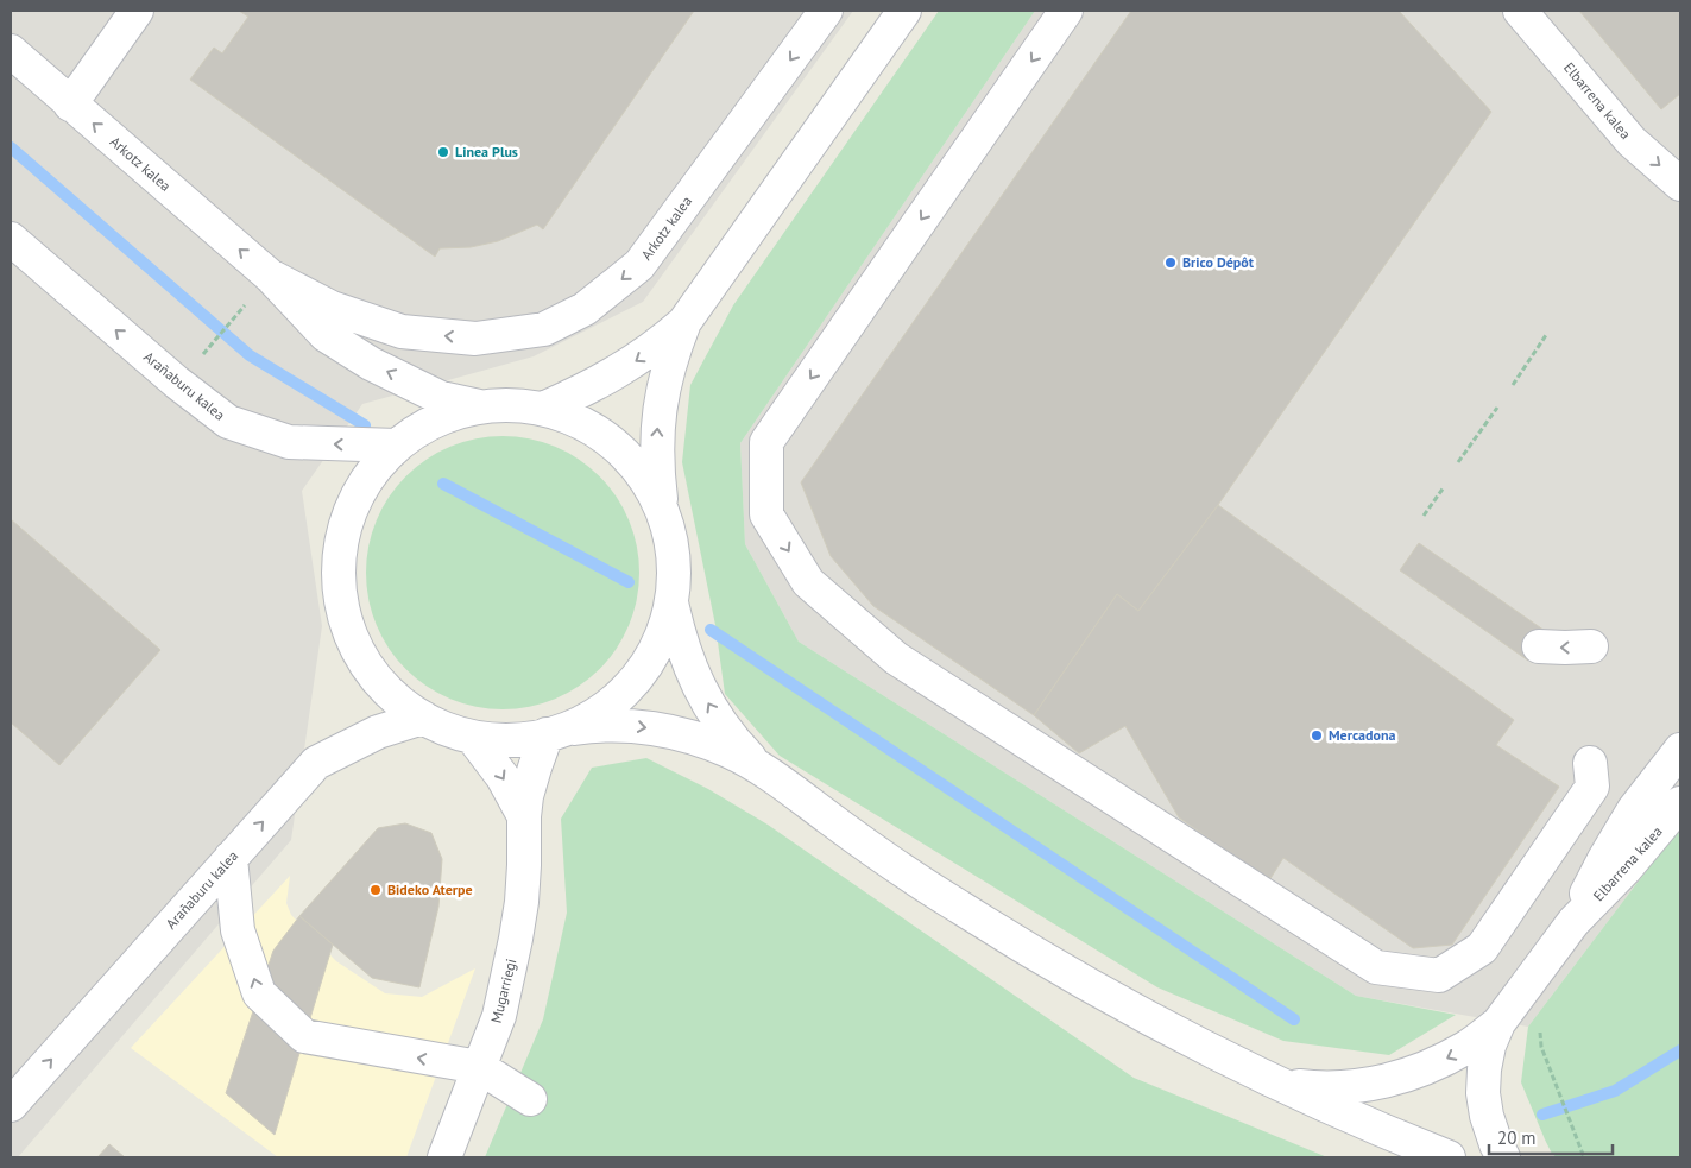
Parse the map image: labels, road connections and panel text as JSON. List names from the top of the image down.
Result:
{
  "streets": {
    "street": [
      "Elbarrena kalea",
      "Arkotz kalea",
      "Arañaburu kalea",
      "Mugarriegi"
    ]
  },
  "places": [
    "Linea Plus",
    "Brico Dépôt",
    "Mercadona",
    "Bideko Aterpe"
  ],
  "scale_bar": "20 m"
}
